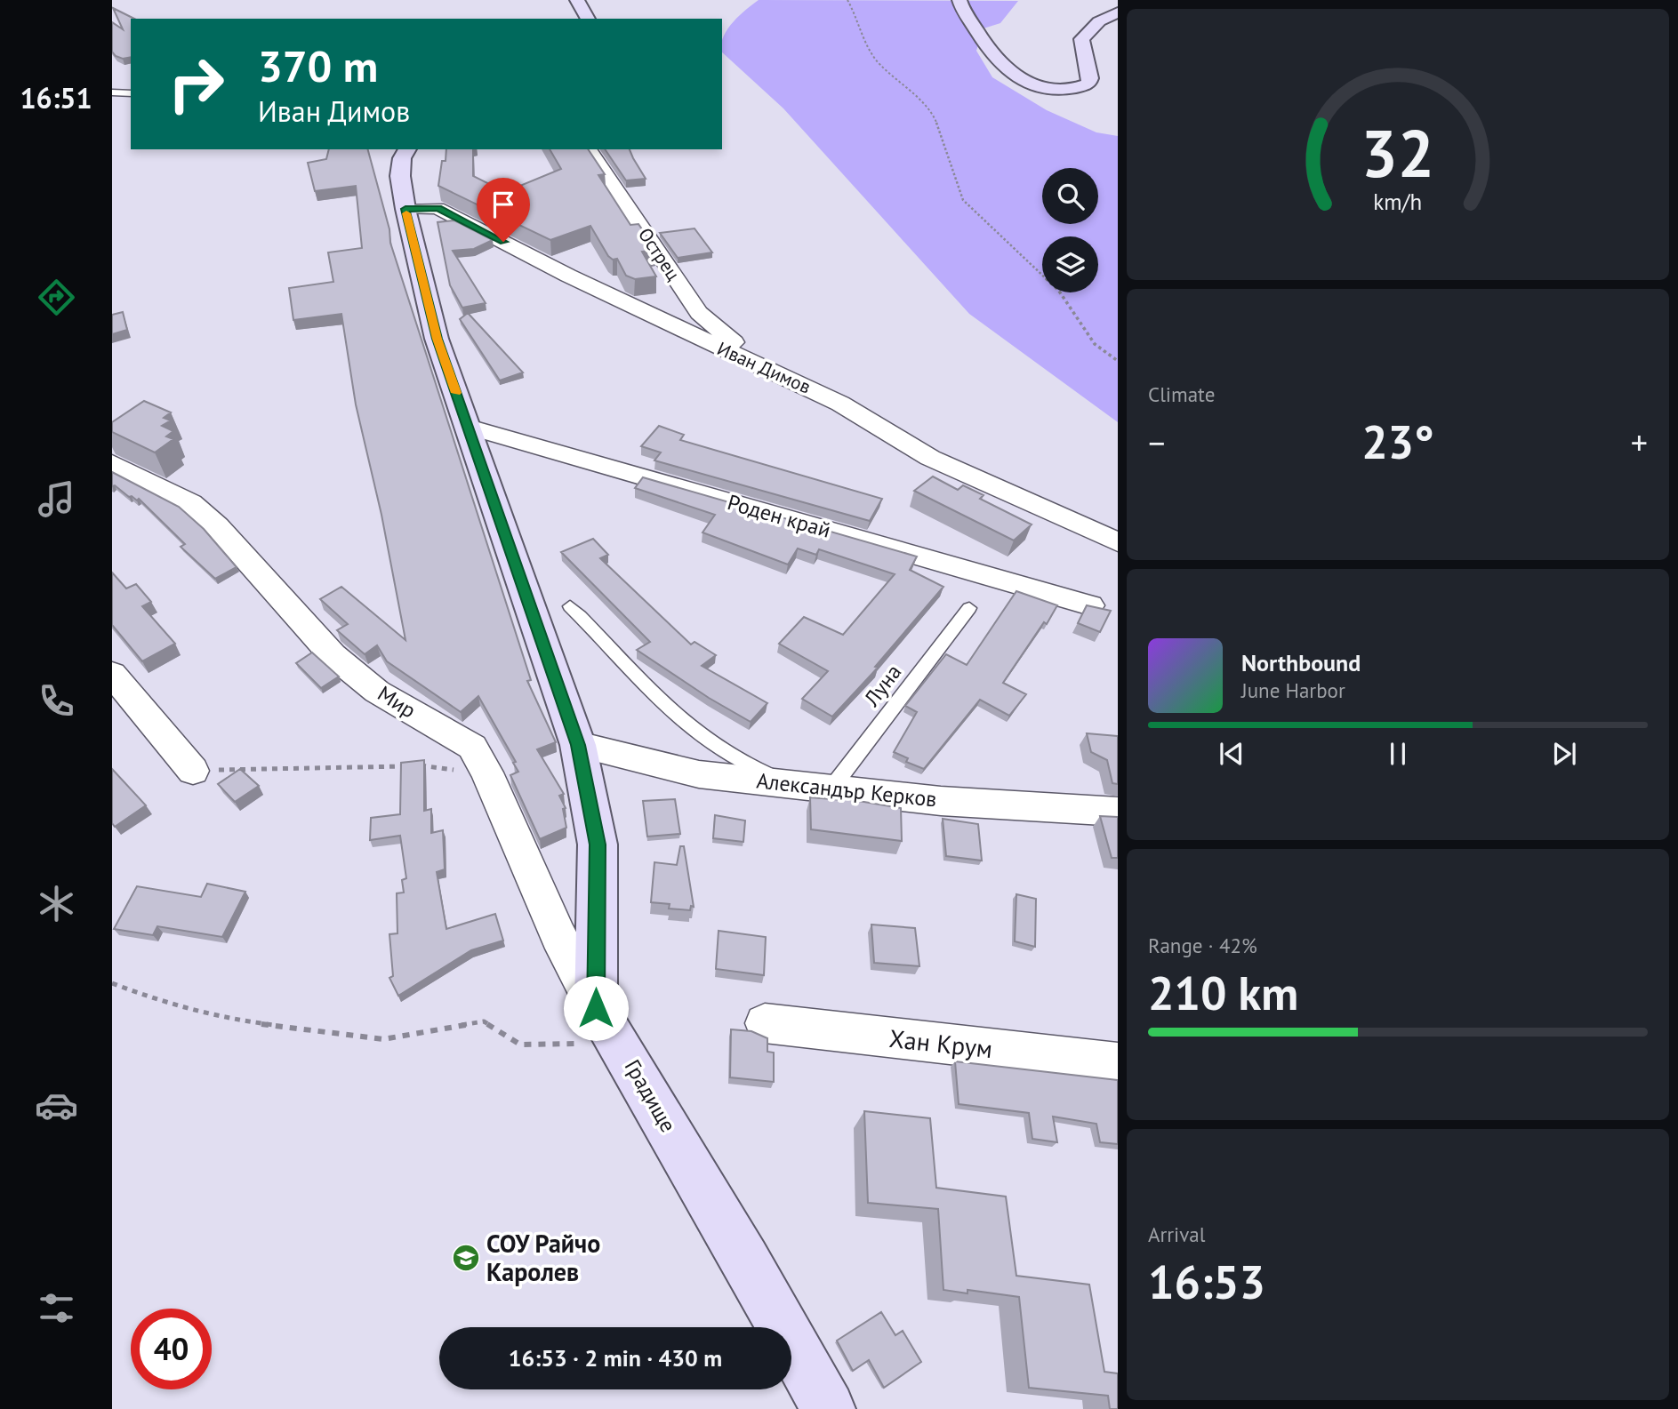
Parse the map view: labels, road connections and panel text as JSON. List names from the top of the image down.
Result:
{
  "streets": {
    "street": [
      "Острец",
      "Иван Димов",
      "Роден край",
      "Мир",
      "Александър Керков",
      "Хан Крум",
      "Градище"
    ],
    "lane": ["Луна"]
  },
  "crossings": [
    ["Острец", "Иван Димов"],
    ["Луна", "Александър Керков"],
    ["Мир", "Градище"]
  ],
  "places": {
    "school or university": ["СОУ Райчо Каролев"]
  },
  "page": {
    "tabs": "16:51",
    "turn": ["370 m", "Иван Димов"],
    "tile": [
      "Climate",
      ["Range · 42%", "210 km"],
      ["Arrival", "16:53"]
    ],
    "heat": ["−", "23°", "+"],
    "song": ["Northbound", "June Harbor"],
    "limit": "40",
    "trip": "16:53 · 2 min · 430 m",
    "gauge": ["32", "km/h"]
  }
}
